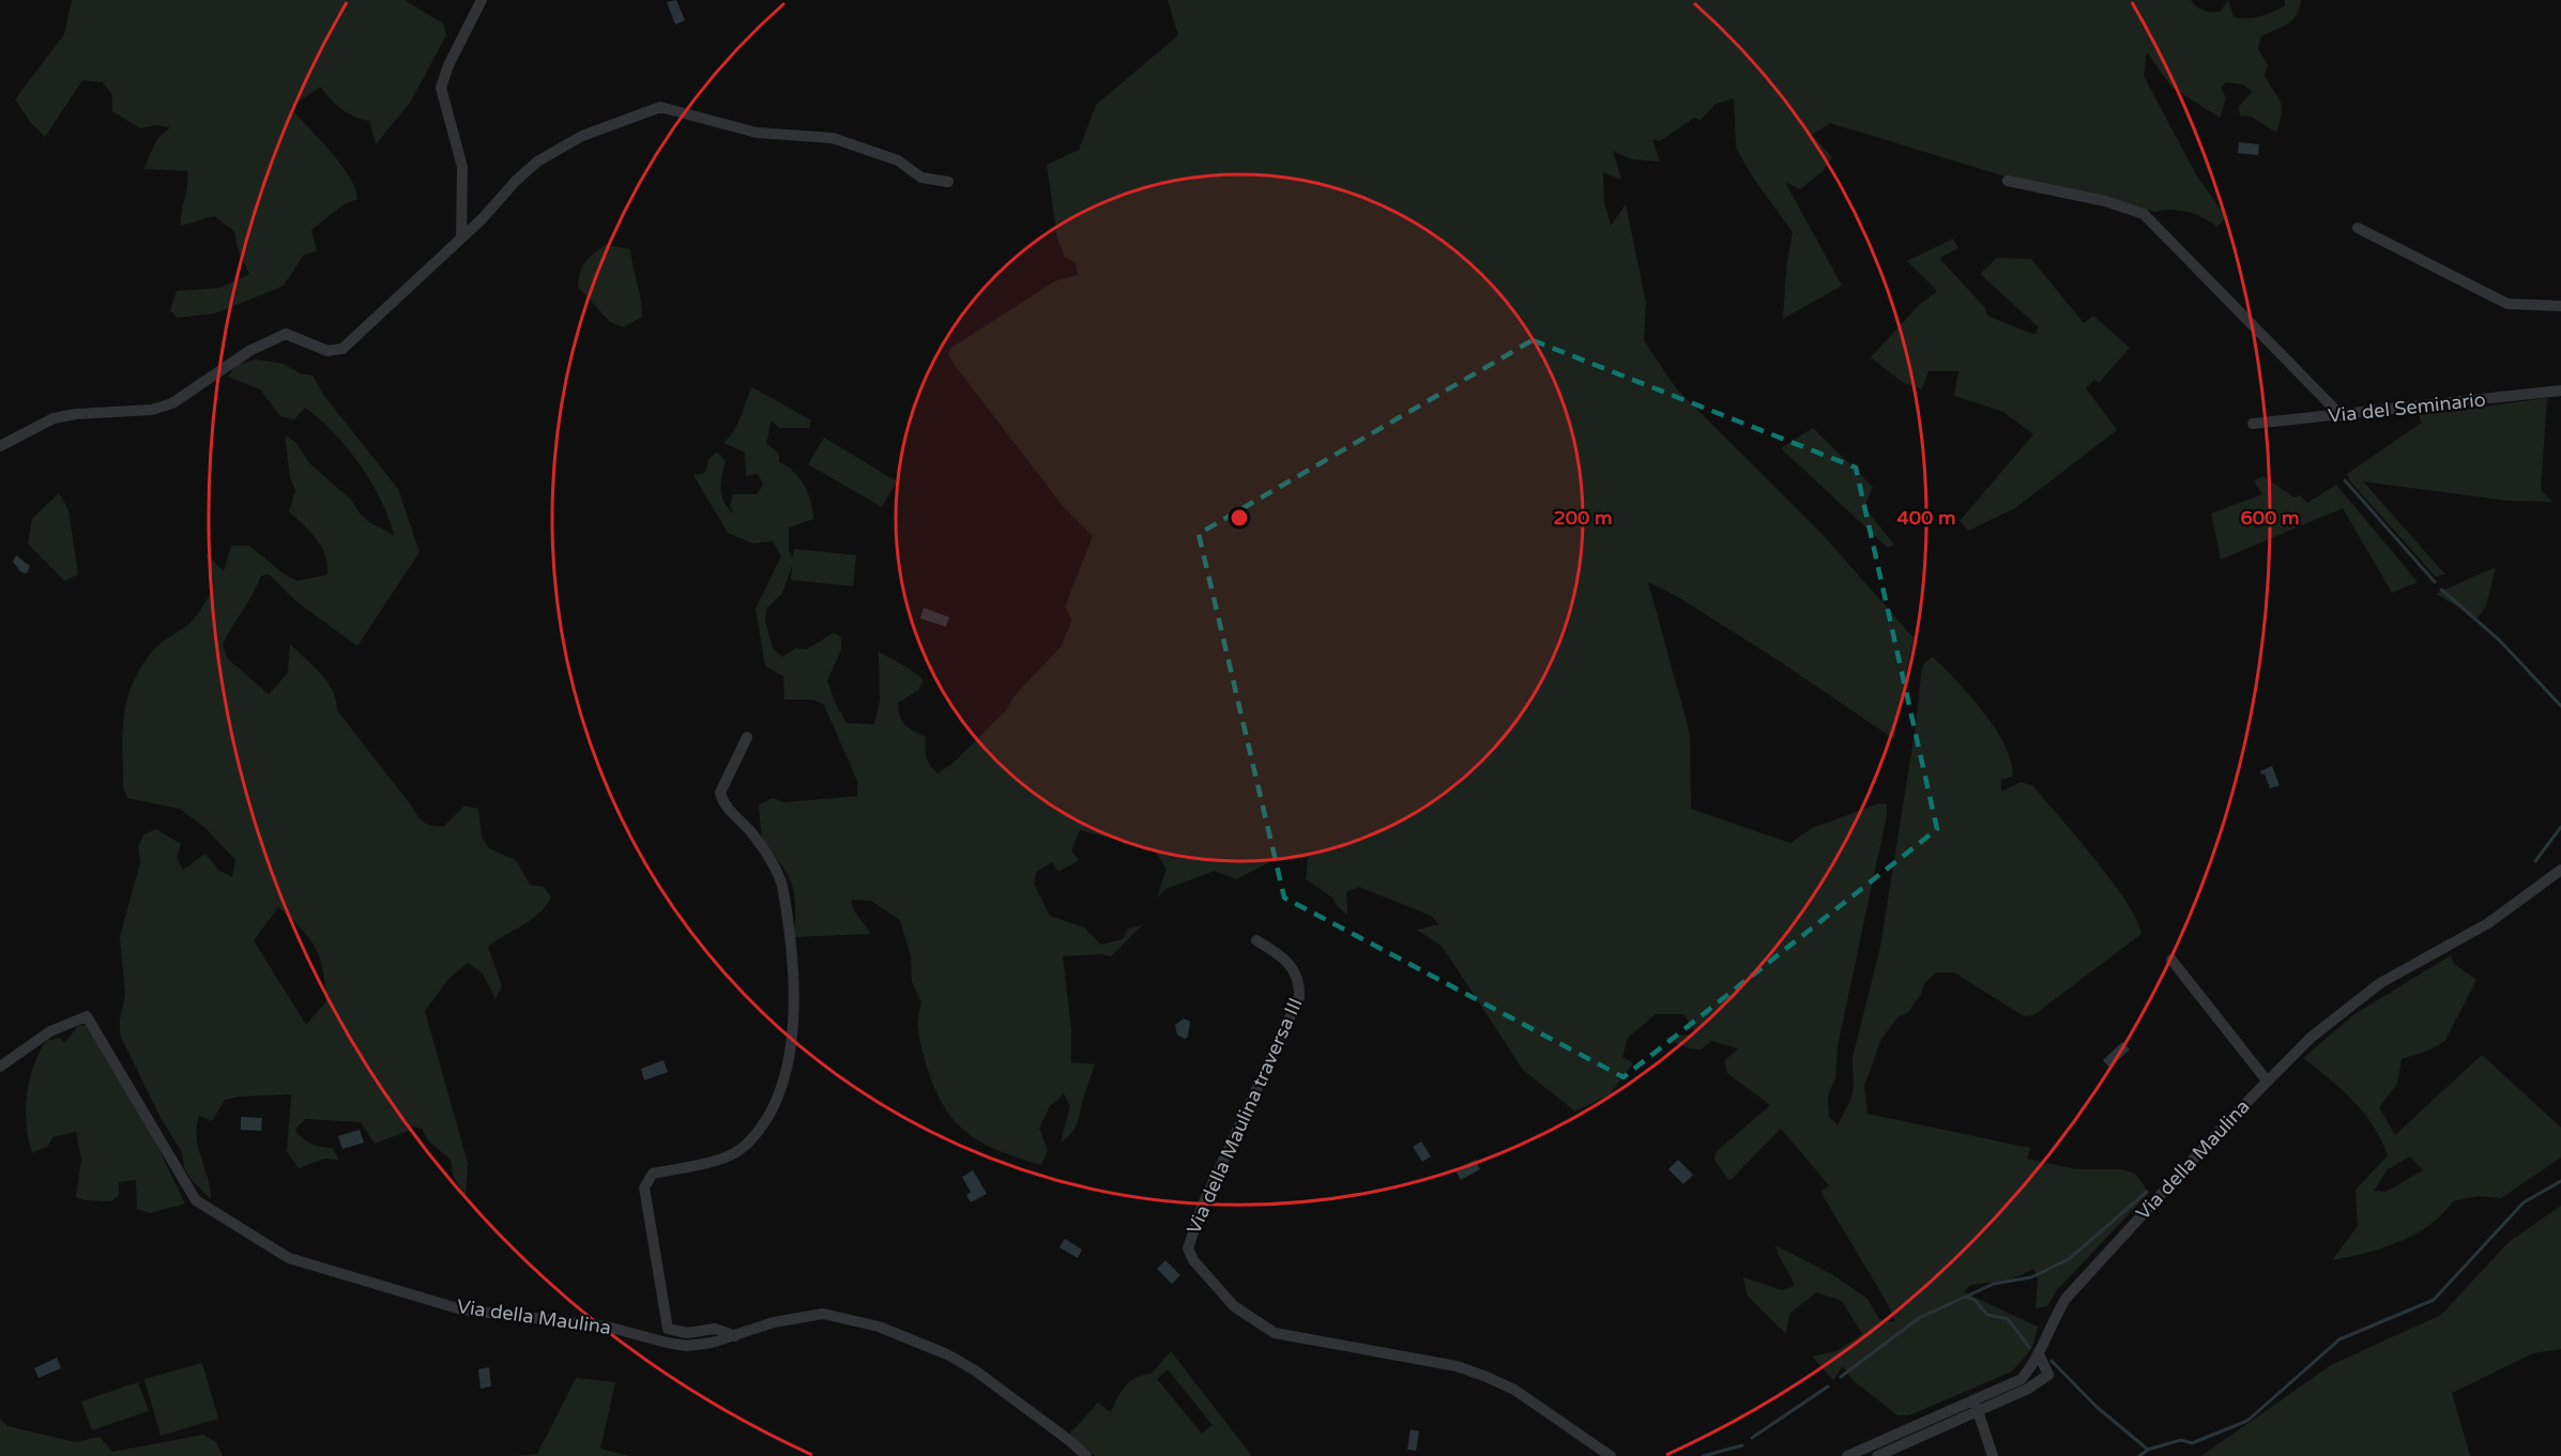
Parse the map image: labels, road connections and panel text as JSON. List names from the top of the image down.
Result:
{
  "streets": {
    "street": ["Via del Seminario", "Via della Maulina traversa III", "Via della Maulina"]
  },
  "rings": ["200 m", "400 m", "600 m"]
}
